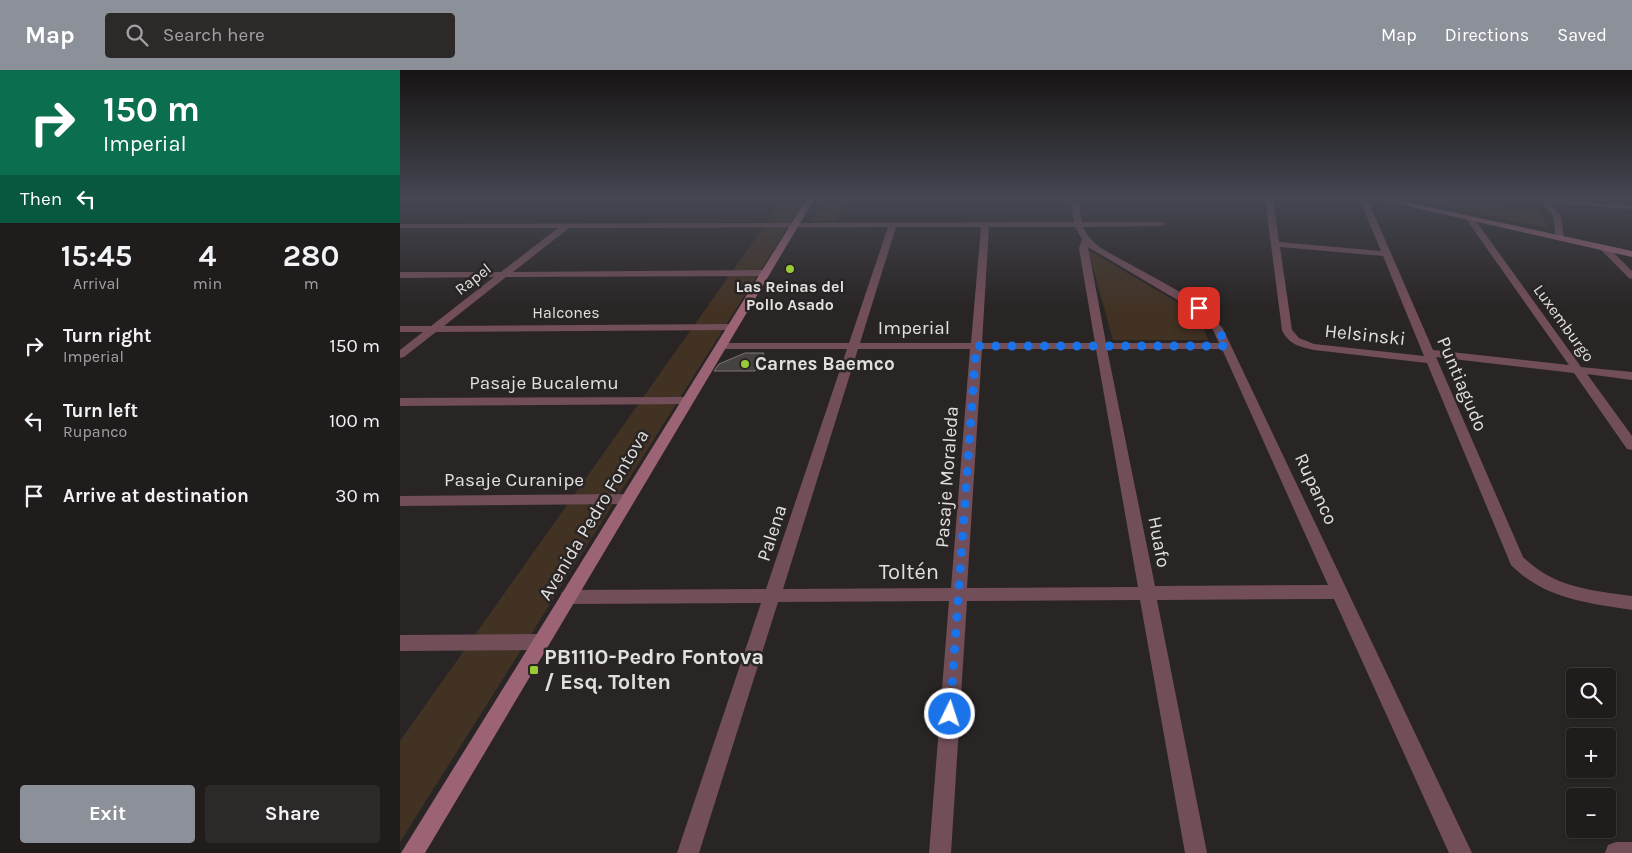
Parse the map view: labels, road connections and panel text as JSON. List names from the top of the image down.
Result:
{
  "streets": {
    "main road": ["Avenida Pedro Fontova"],
    "street": [
      "Rapel",
      "Halcones",
      "Luxemburgo",
      "Imperial",
      "Helsinski",
      "Pasaje Bucalemu",
      "Puntiagudo",
      "Pasaje Moraleda",
      "Pasaje Curanipe",
      "Rupanco",
      "Palena",
      "Huafo",
      "Toltén"
    ]
  },
  "crossings": [
    ["Rapel", "Halcones"],
    ["Halcones", "Avenida Pedro Fontova"],
    ["Luxemburgo", "Helsinski"],
    ["Imperial", "Pasaje Moraleda"],
    ["Imperial", "Rupanco"],
    ["Imperial", "Avenida Pedro Fontova"],
    ["Imperial", "Palena"],
    ["Imperial", "Huafo"],
    ["Helsinski", "Puntiagudo"],
    ["Pasaje Bucalemu", "Avenida Pedro Fontova"],
    ["Pasaje Moraleda", "Toltén"],
    ["Pasaje Curanipe", "Avenida Pedro Fontova"],
    ["Rupanco", "Huafo"],
    ["Rupanco", "Toltén"],
    ["Avenida Pedro Fontova", "Toltén"],
    ["Palena", "Toltén"],
    ["Huafo", "Toltén"]
  ],
  "places": {
    "other": ["Las Reinas del Pollo Asado", "Carnes Baemco"],
    "transit": ["PB1110-Pedro Fontova / Esq. Tolten"]
  },
  "page": {
    "header": "Map",
    "search": "Search here",
    "nav": ["Map", "Directions", "Saved"],
    "turn": ["150 m", "Imperial"],
    "then": "Then",
    "eta": [
      "15:45",
      "Arrival",
      "4",
      "min",
      "280",
      "m"
    ],
    "list": [
      {
        "name": "Turn right",
        "note": "Imperial",
        "value": "150 m"
      },
      {
        "name": "Turn left",
        "note": "Rupanco",
        "value": "100 m"
      },
      {
        "name": "Arrive at destination",
        "value": "30 m"
      }
    ],
    "map_buttons": ["+", "−"],
    "buttons": ["Exit", "Share"]
  }
}
